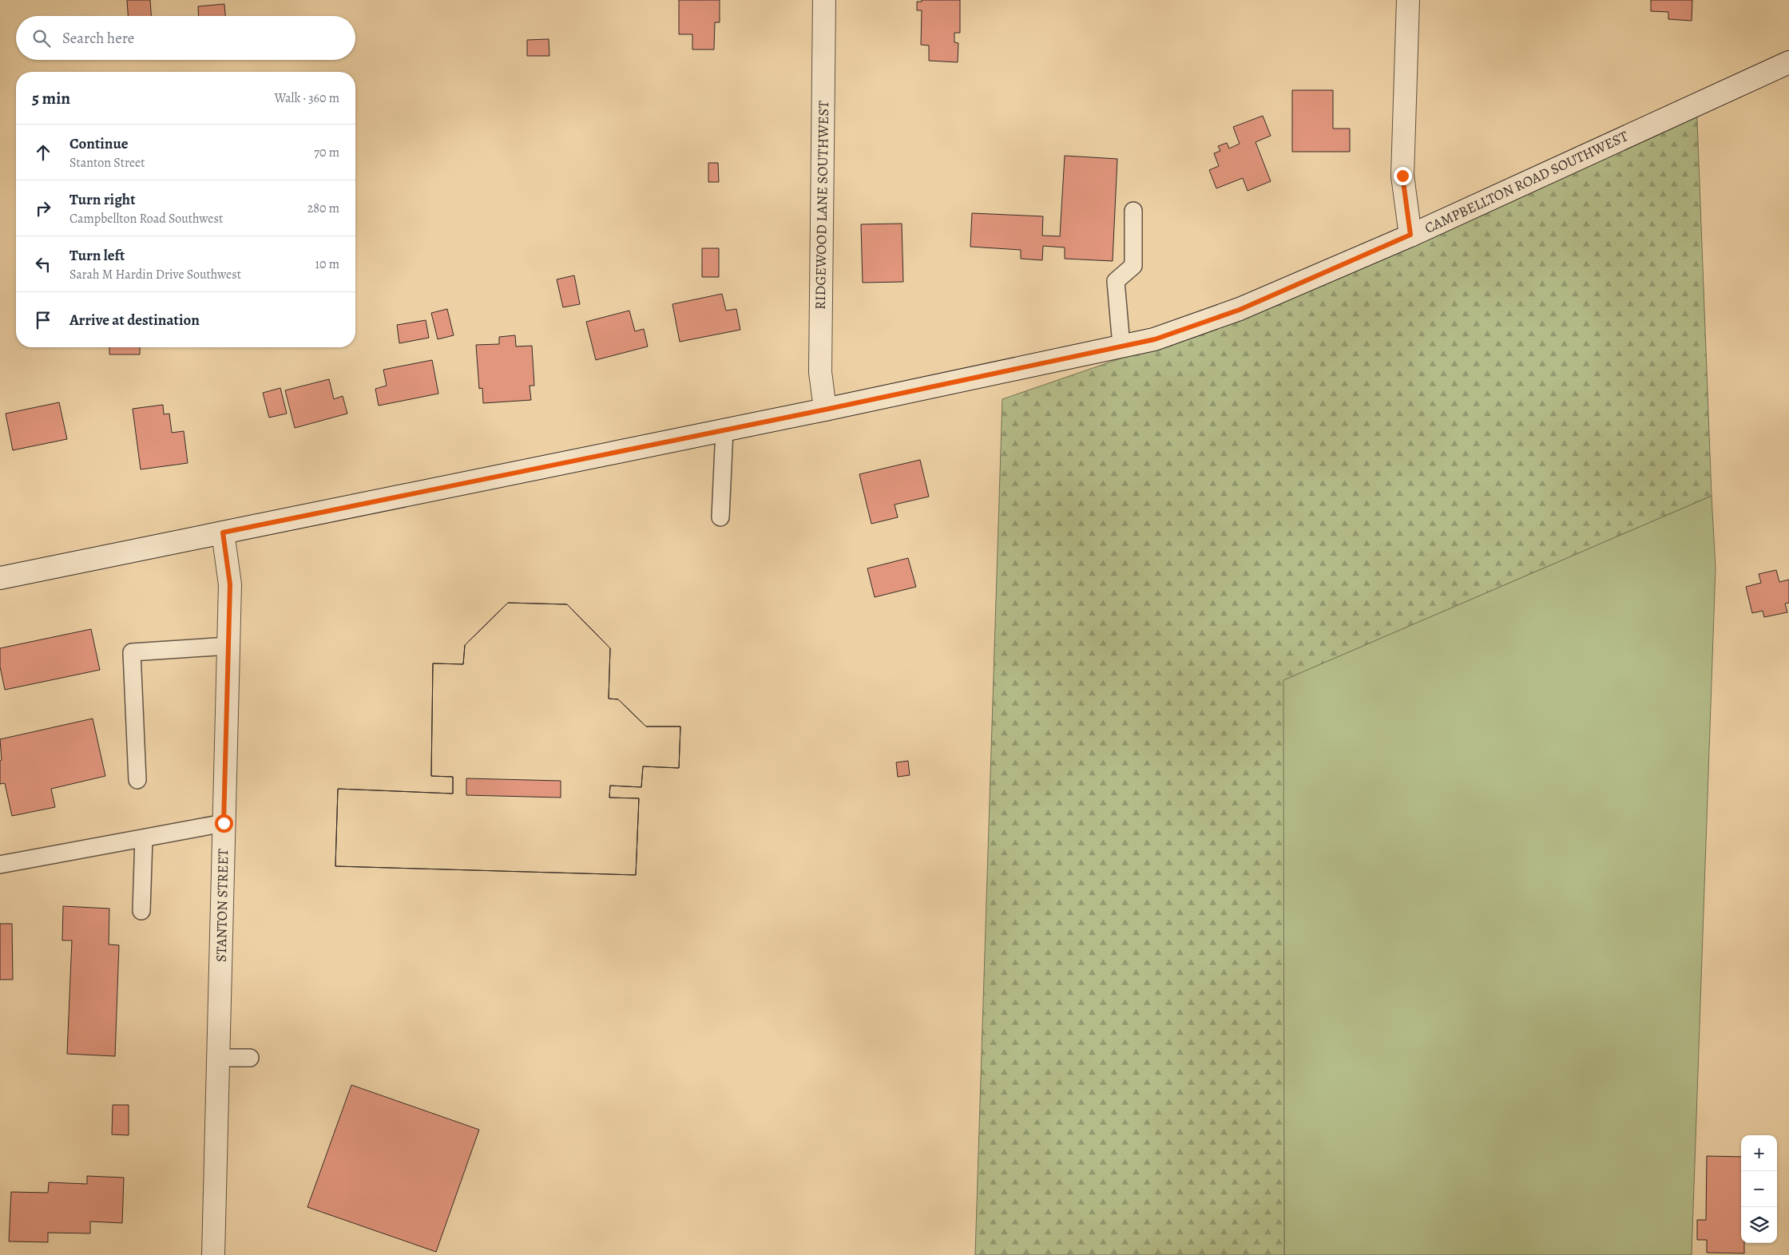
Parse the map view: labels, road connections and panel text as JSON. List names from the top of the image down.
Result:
{
  "streets": {
    "main road": ["CAMPBELLTON ROAD SOUTHWEST", "RIDGEWOOD LANE SOUTHWEST", "STANTON STREET"]
  },
  "crossings": [
    ["CAMPBELLTON ROAD SOUTHWEST", "RIDGEWOOD LANE SOUTHWEST"],
    ["CAMPBELLTON ROAD SOUTHWEST", "STANTON STREET"]
  ],
  "page": {
    "search": "Search here",
    "heading": ["5 min", "Walk · 360 m"],
    "list": [
      ["Continue", "Stanton Street", "70 m"],
      ["Turn right", "Campbellton Road Southwest", "280 m"],
      ["Turn left", "Sarah M Hardin Drive Southwest", "10 m"],
      "Arrive at destination"
    ],
    "map_buttons": ["+", "−"]
  }
}
